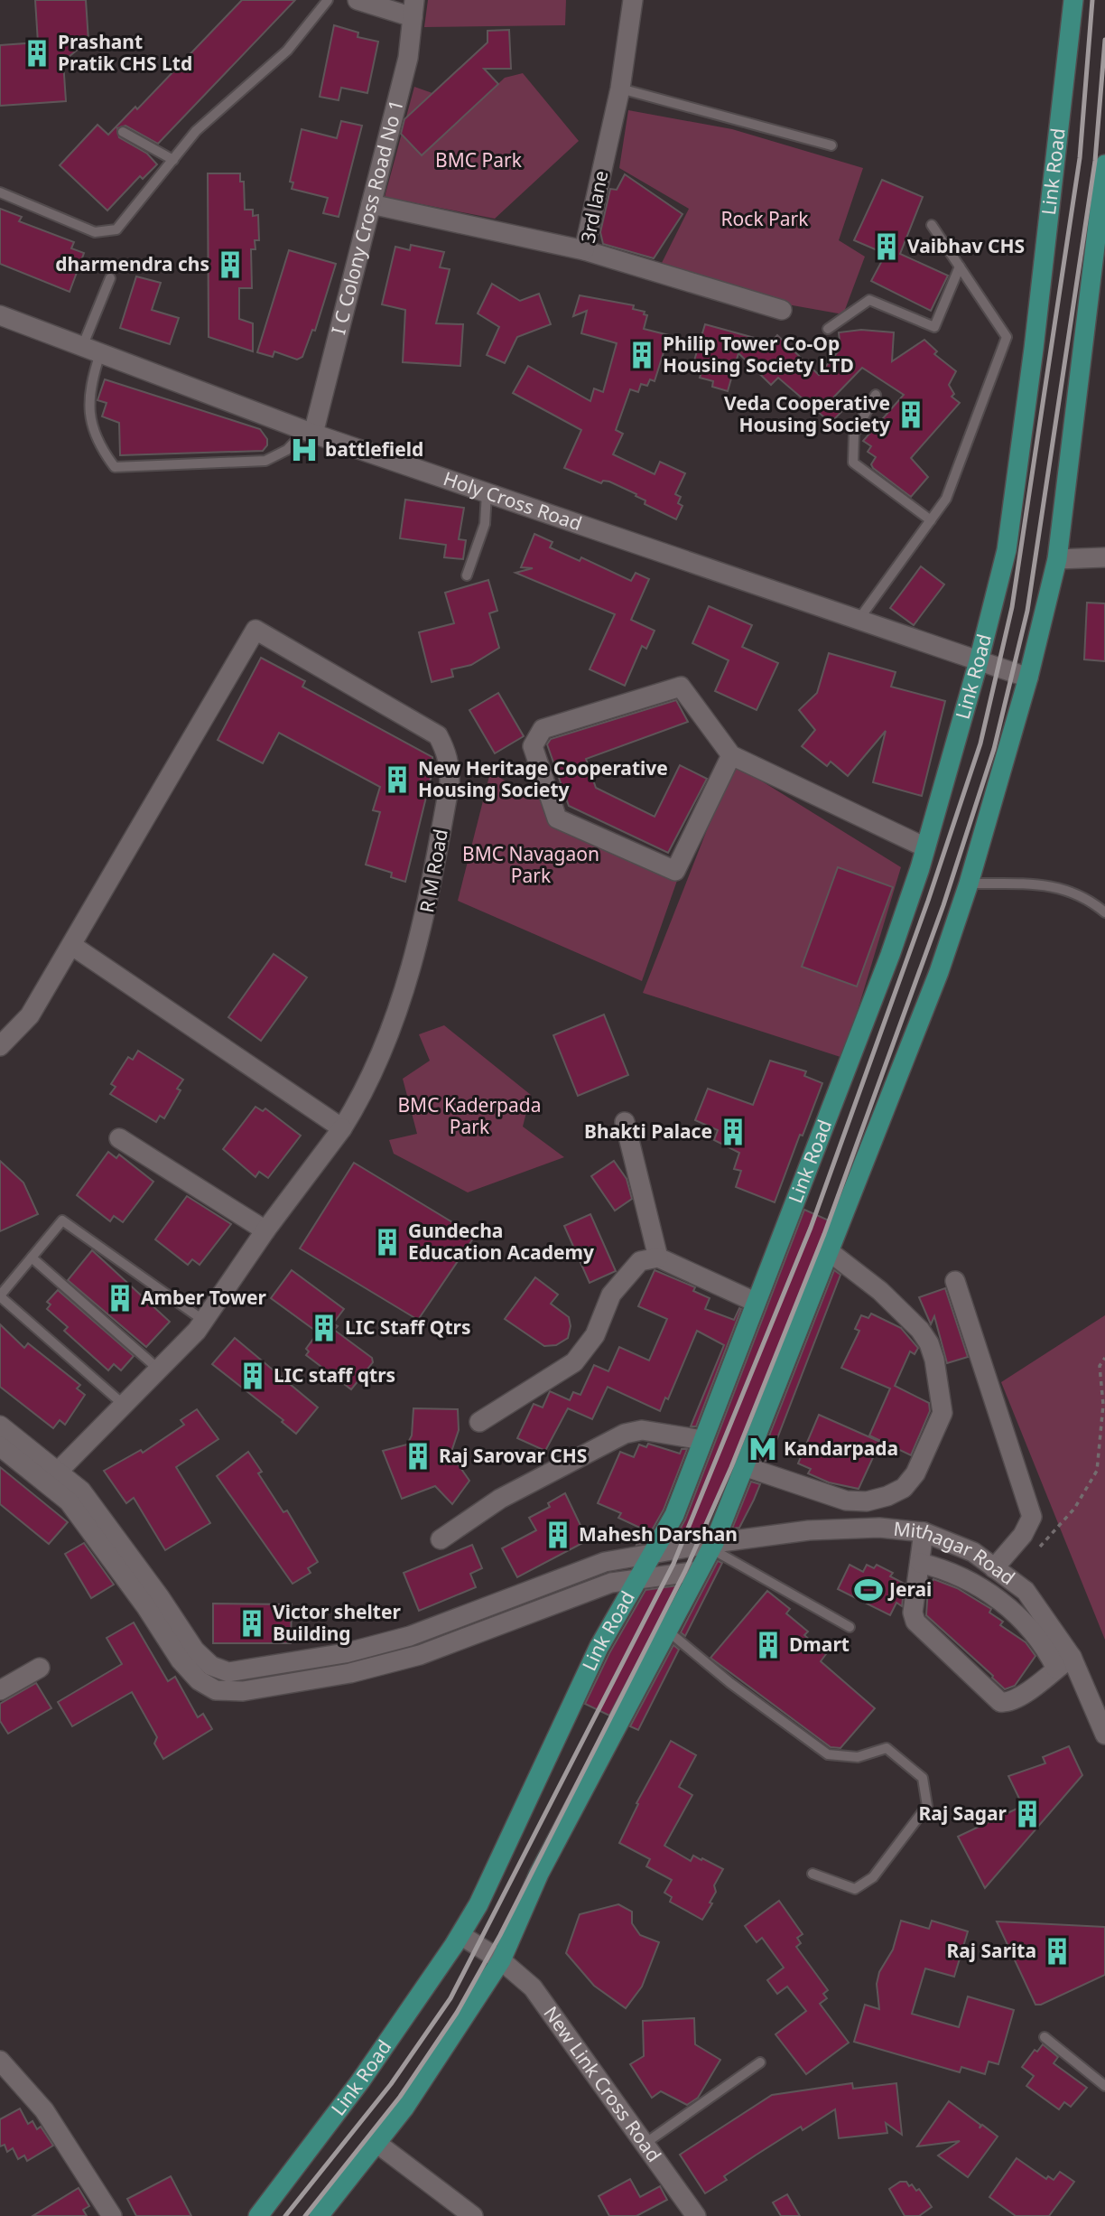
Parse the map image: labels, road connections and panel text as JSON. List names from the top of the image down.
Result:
{
  "streets": {
    "main road": ["Link Road"],
    "street": [
      "3rd lane",
      "I C Colony Cross Road No 1",
      "Holy Cross Road",
      "R M Road",
      "Mithagar Road",
      "New Link Cross Road"
    ]
  },
  "crossings": [
    ["Link Road", "Holy Cross Road"],
    ["Link Road", "Mithagar Road"],
    ["Link Road", "New Link Cross Road"],
    ["I C Colony Cross Road No 1", "Holy Cross Road"]
  ],
  "parks": [
    "BMC Park",
    "Rock Park",
    "BMC Navagaon Park",
    "BMC Kaderpada Park"
  ],
  "places": {
    "building": [
      "Prashant Pratik CHS Ltd",
      "Vaibhav CHS",
      "dharmendra chs",
      "Philip Tower Co-Op Housing Society LTD",
      "Veda Cooperative Housing Society",
      "New Heritage Cooperative Housing Society",
      "Bhakti Palace",
      "Gundecha Education Academy",
      "Amber Tower",
      "LIC Staff Qtrs",
      "LIC staff qtrs",
      "Raj Sarovar CHS",
      "Mahesh Darshan",
      "Victor shelter Building",
      "Dmart",
      "Raj Sagar",
      "Raj Sarita"
    ],
    "hospital": ["battlefield"],
    "metro station": ["Kandarpada"],
    "sports": ["Jerai"]
  }
}
